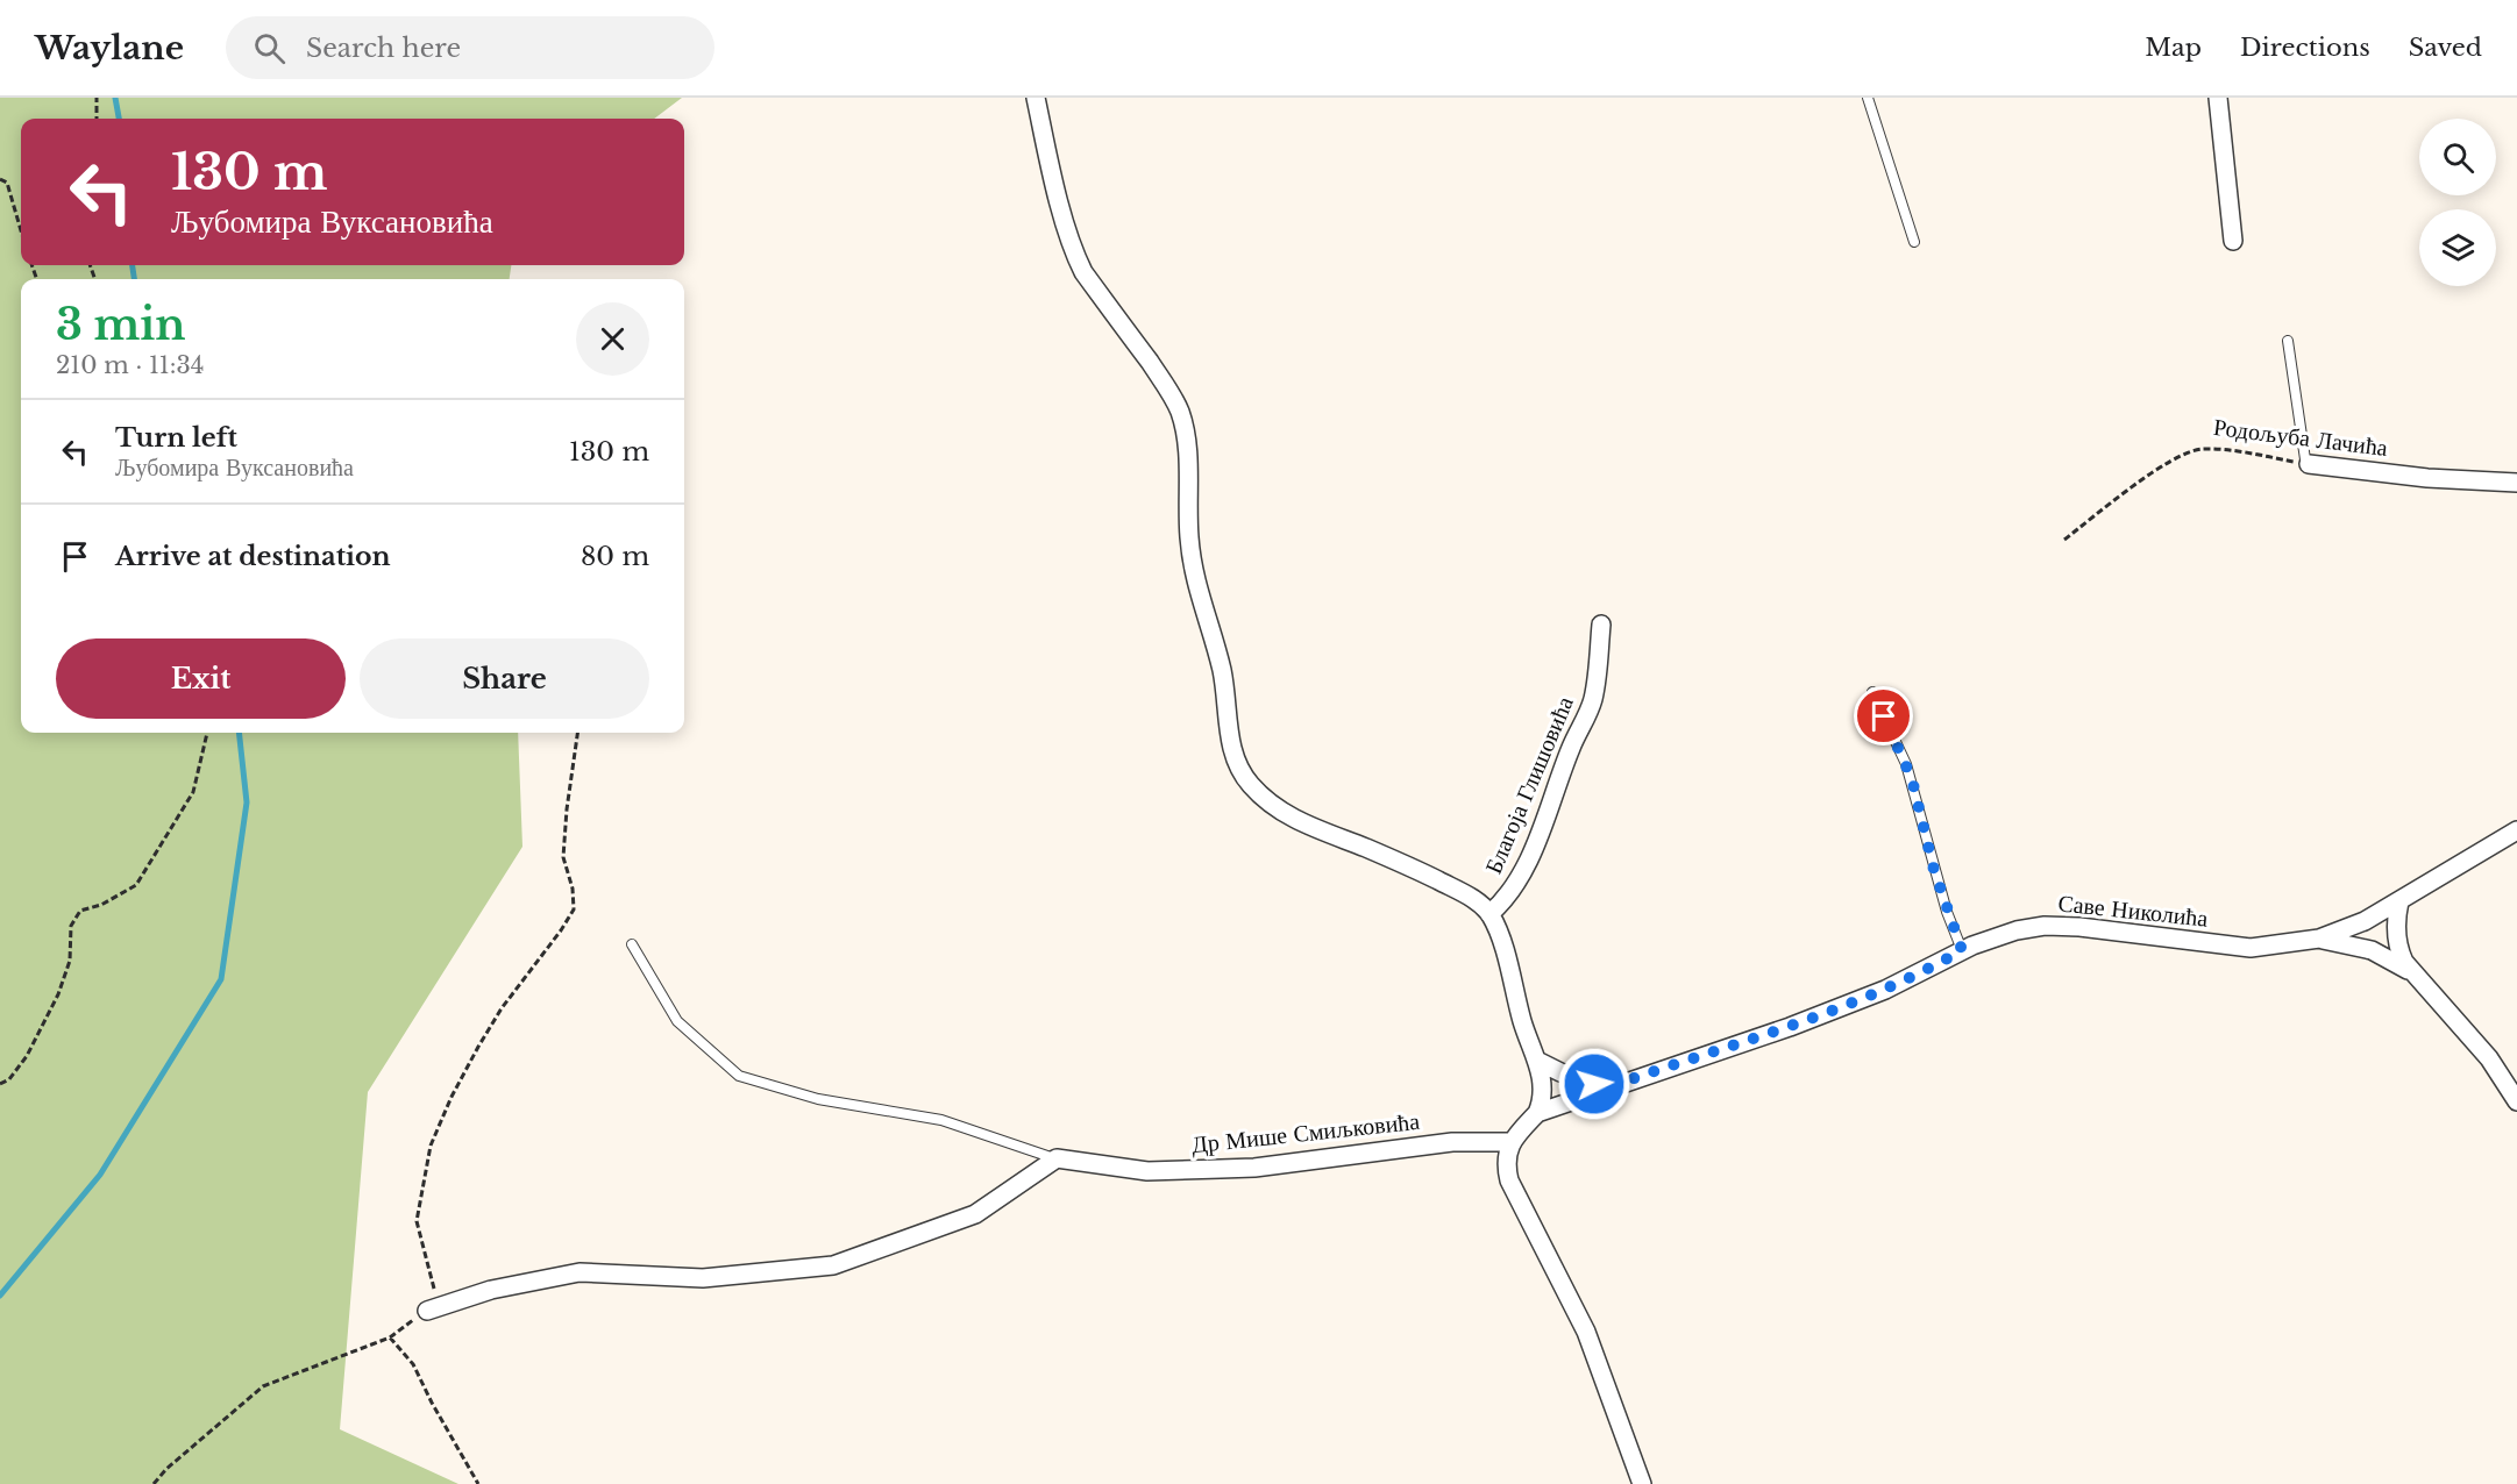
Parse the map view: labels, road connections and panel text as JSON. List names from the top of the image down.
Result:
{
  "streets": {
    "street": [
      "Родољуба Лачића",
      "Благоја Глишовића",
      "Саве Николића",
      "Др Мише Смиљковића"
    ]
  },
  "crossings": [
    ["Саве Николића", "Др Мише Смиљковића"]
  ],
  "page": {
    "header": "Waylane",
    "search": "Search here",
    "nav": ["Map", "Directions", "Saved"],
    "turn": ["130 m", "Љубомира Вуксановића"],
    "heading": ["3 min", "210 m · 11:34"],
    "list": [
      {
        "name": "Turn left",
        "note": "Љубомира Вуксановића",
        "value": "130 m"
      },
      {
        "name": "Arrive at destination",
        "value": "80 m"
      }
    ],
    "buttons": ["Exit", "Share"]
  }
}
